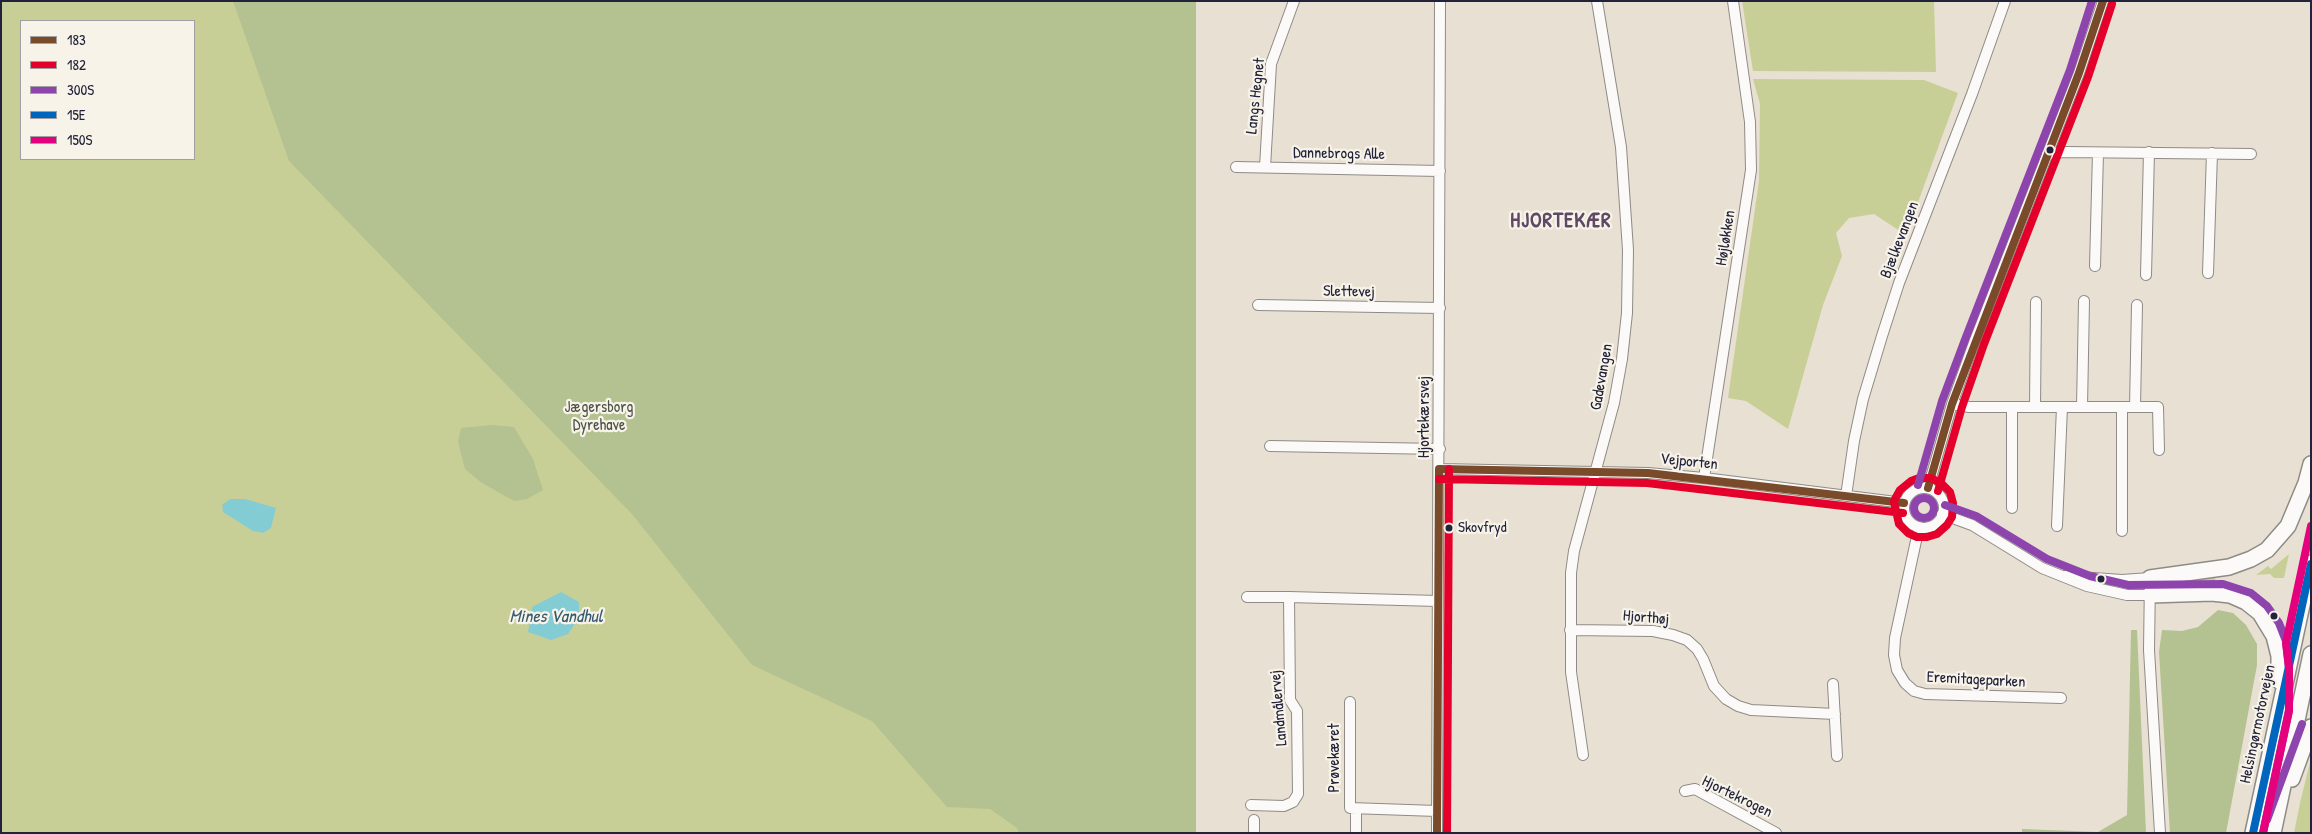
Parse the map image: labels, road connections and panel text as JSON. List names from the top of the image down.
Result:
{
  "streets": {
    "highway": ["Helsingørmotorvejen"],
    "street": [
      "Langs Hegnet",
      "Dannebrogs Alle",
      "Højløkken",
      "Bjælkevangen",
      "Slettevej",
      "Gadevangen",
      "Hjortekærsvej",
      "Vejporten",
      "Hjorthøj",
      "Eremitageparken",
      "Landmålervej",
      "Prøvekæret",
      "Hjortekrogen"
    ]
  },
  "crossings": [
    ["Langs Hegnet", "Dannebrogs Alle"],
    ["Dannebrogs Alle", "Hjortekærsvej"],
    ["Højløkken", "Vejporten"],
    ["Bjælkevangen", "Vejporten"],
    ["Slettevej", "Hjortekærsvej"],
    ["Gadevangen", "Vejporten"],
    ["Gadevangen", "Hjorthøj"],
    ["Hjortekærsvej", "Vejporten"],
    ["Hjortekærsvej", "Prøvekæret"],
    ["Vejporten", "Eremitageparken"]
  ],
  "districts": ["HJORTEKÆR"],
  "water": ["Mines Vandhul"],
  "parks": ["Jægersborg Dyrehave"],
  "places": ["Skovfryd"],
  "lines": [
    "transit line 183",
    "transit line 300S",
    "transit line 182",
    "transit line 150S",
    "transit line 15E"
  ],
  "legend": [
    "183",
    "182",
    "300S",
    "15E",
    "150S"
  ]
}
